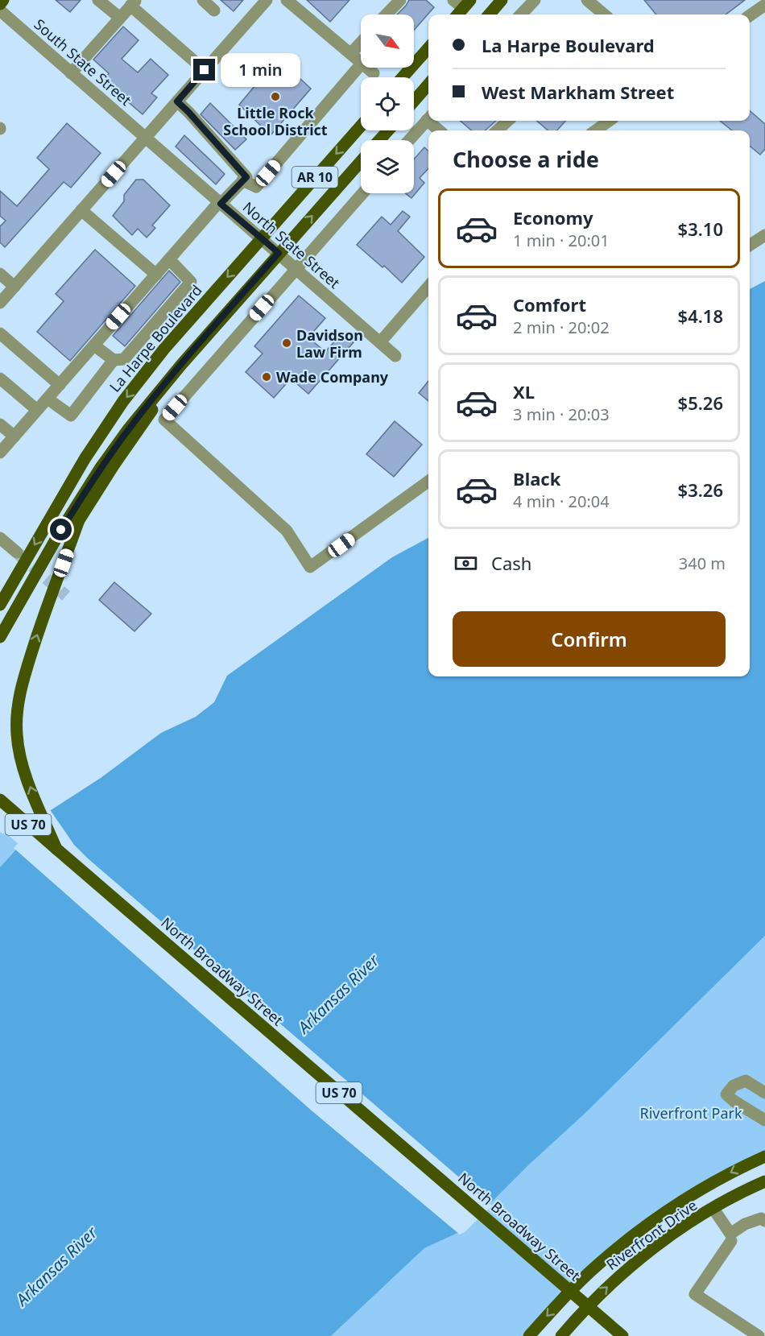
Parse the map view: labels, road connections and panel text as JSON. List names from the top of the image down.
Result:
{
  "streets": {
    "main road": [
      "AR 10",
      "La Harpe Boulevard",
      "US 70",
      "North Broadway Street",
      "Riverfront Drive"
    ],
    "street": ["South State Street", "North State Street"]
  },
  "crossings": [
    ["South State Street", "North State Street"],
    ["AR 10", "North State Street"],
    ["North State Street", "La Harpe Boulevard"]
  ],
  "water": ["Arkansas River"],
  "parks": ["Riverfront Park"],
  "places": ["Little Rock School District", "Davidson Law Firm", "Wade Company"],
  "north": "bottom right",
  "page": {
    "banner": ["La Harpe Boulevard", "West Markham Street"],
    "bubble": "1 min",
    "heading": "Choose a ride",
    "list": [
      {
        "name": "Economy",
        "note": "1 min · 20:01",
        "value": "$3.10"
      },
      {
        "name": "Comfort",
        "note": "2 min · 20:02",
        "value": "$4.18"
      },
      {
        "name": "XL",
        "note": "3 min · 20:03",
        "value": "$5.26"
      },
      {
        "name": "Black",
        "note": "4 min · 20:04",
        "value": "$3.26"
      }
    ],
    "pay": ["Cash", "340 m"],
    "buttons": "Confirm"
  }
}
